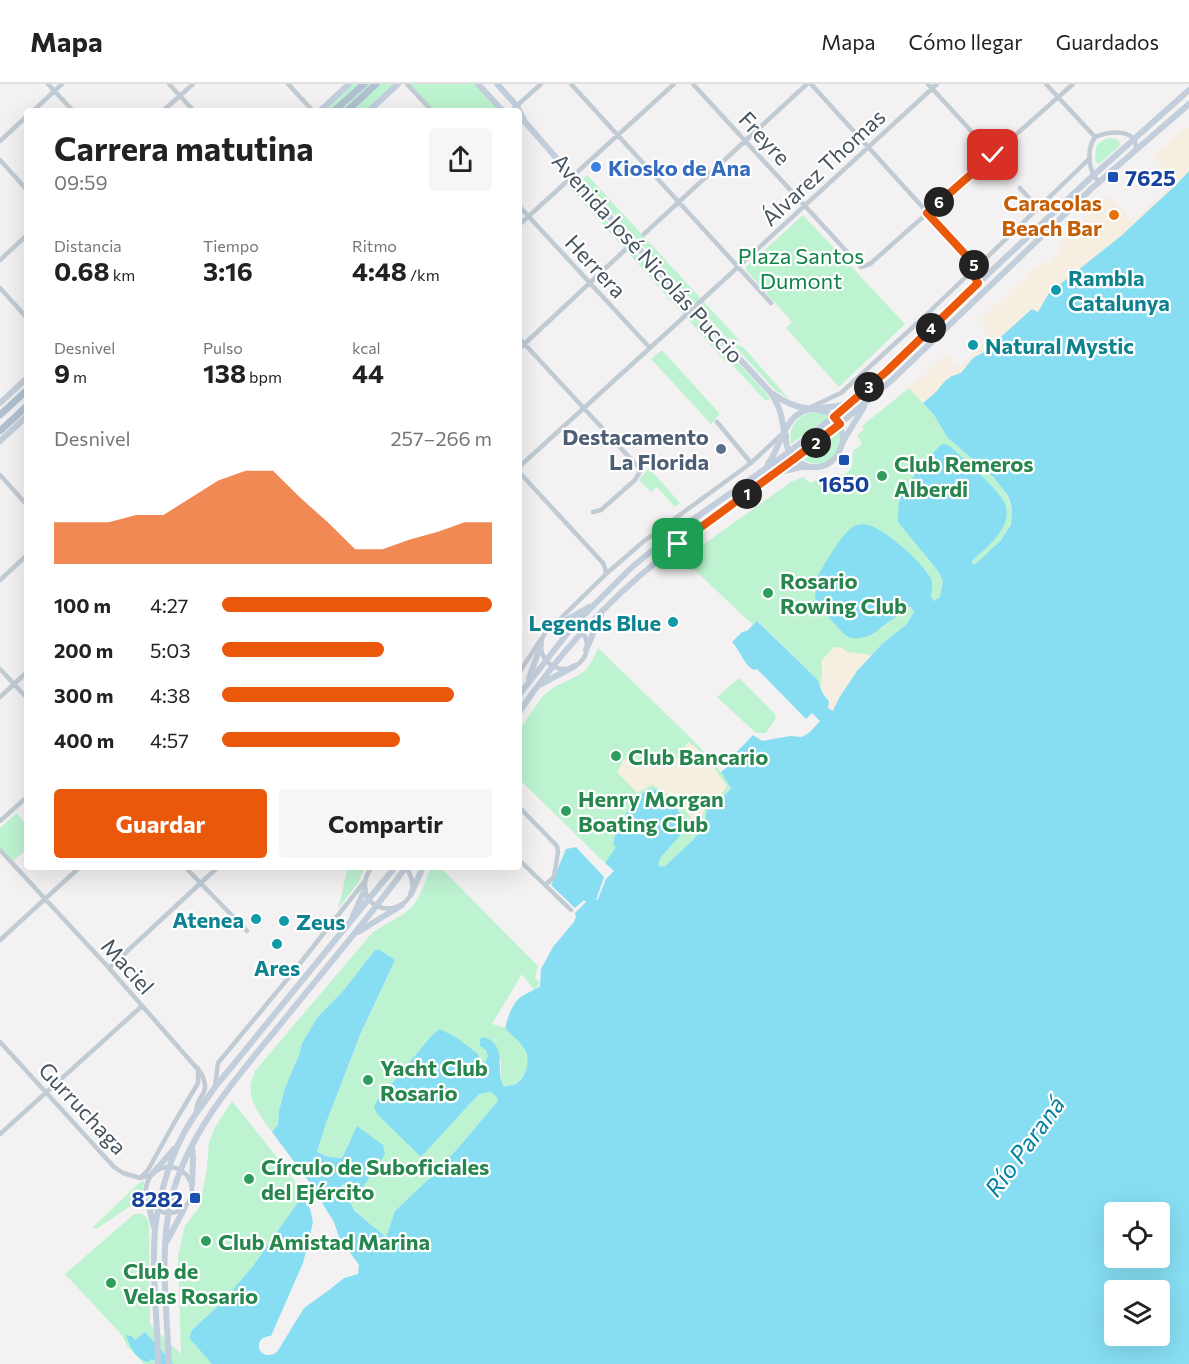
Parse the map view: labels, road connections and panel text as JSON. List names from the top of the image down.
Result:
{
  "streets": {
    "main road": ["Avenida José Nicolás Puccio"],
    "street": [
      "Freyre",
      "Álvarez Thomas",
      "Herrera",
      "Maciel",
      "Gurruchaga"
    ]
  },
  "crossings": [
    ["Freyre", "Álvarez Thomas"],
    ["Álvarez Thomas", "Herrera"]
  ],
  "water": ["Río Paraná"],
  "parks": ["Plaza Santos Dumont"],
  "places": {
    "other": [
      "Kiosko de Ana",
      "Caracolas Beach Bar",
      "Rambla Catalunya",
      "Natural Mystic",
      "Destacamento La Florida",
      "Club Remeros Alberdi",
      "Rosario Rowing Club",
      "Legends Blue",
      "Club Bancario",
      "Henry Morgan Boating Club",
      "Atenea",
      "Zeus",
      "Ares",
      "Yacht Club Rosario",
      "Círculo de Suboficiales del Ejército",
      "Club Amistad Marina",
      "Club de Velas Rosario"
    ],
    "transit": ["7625", "1650", "8282"]
  },
  "page": {
    "header": "Mapa",
    "nav": ["Mapa", "Cómo llegar", "Guardados"],
    "heading": ["Carrera matutina", "09:59"],
    "pins": [
      "6",
      "5",
      "4",
      "3",
      "2",
      "1"
    ],
    "stats": [
      ["Distancia", "0.68 km"],
      ["Tiempo", "3:16"],
      ["Ritmo", "4:48 /km"],
      ["Desnivel", "9 m"],
      ["Pulso", "138 bpm"],
      ["kcal", "44"]
    ],
    "chart": ["Desnivel", "257–266 m"],
    "list": [
      {
        "name": "100 m",
        "note": "4:27"
      },
      {
        "name": "200 m",
        "note": "5:03"
      },
      {
        "name": "300 m",
        "note": "4:38"
      },
      {
        "name": "400 m",
        "note": "4:57"
      }
    ],
    "buttons": ["Guardar", "Compartir"]
  }
}
